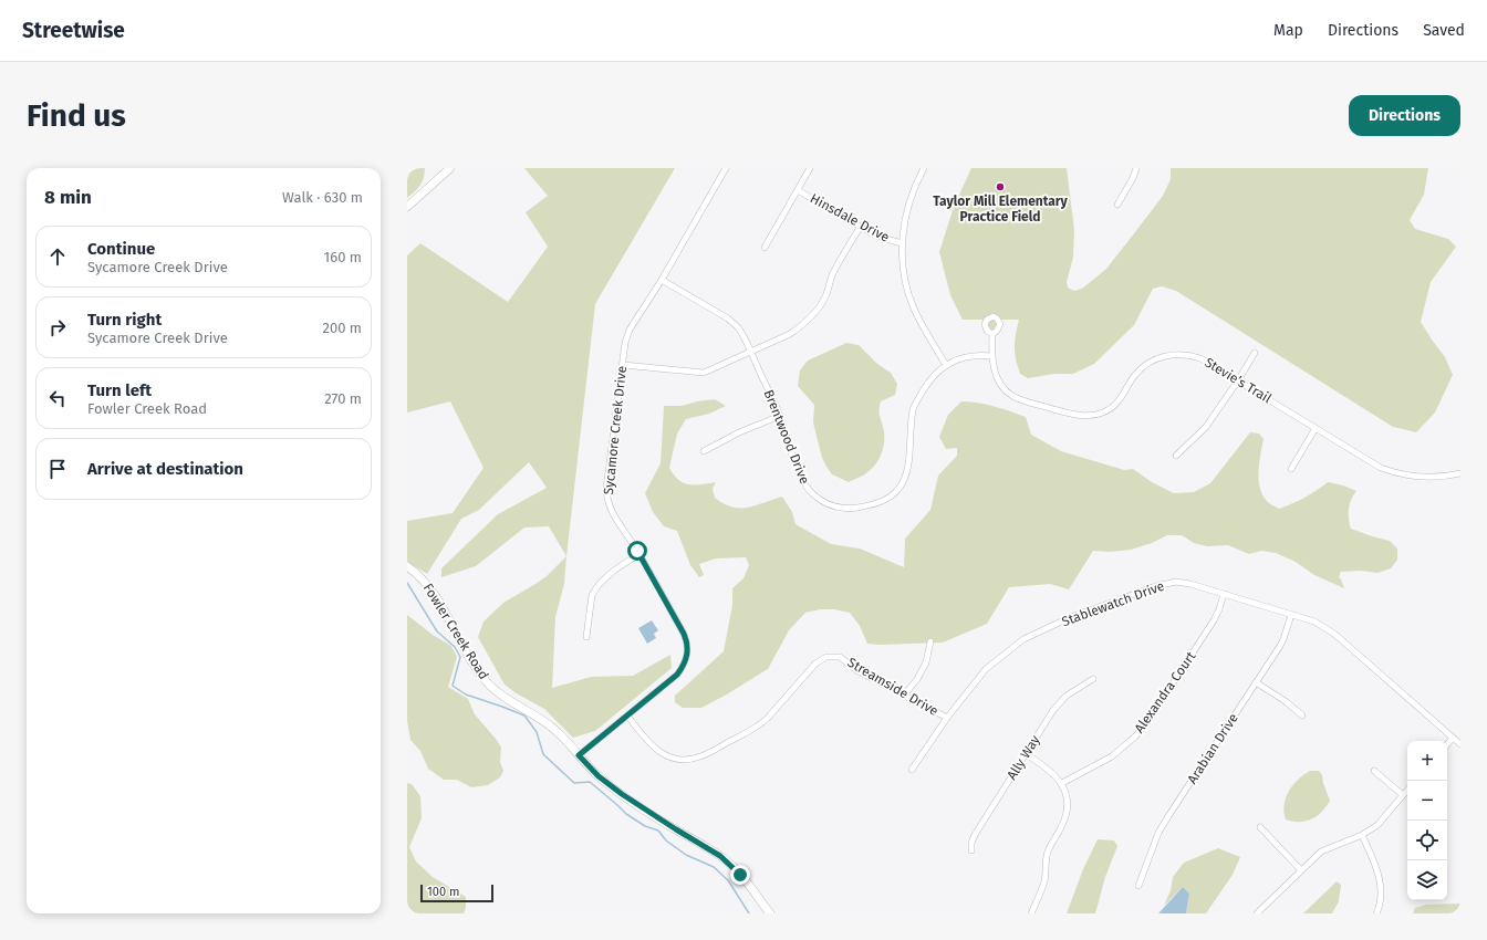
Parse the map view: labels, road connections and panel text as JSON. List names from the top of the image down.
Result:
{
  "streets": {
    "main road": ["Fowler Creek Road"],
    "street": [
      "Hinsdale Drive",
      "Stevie’s Trail",
      "Sycamore Creek Drive",
      "Brentwood Drive",
      "Stablewatch Drive",
      "Streamside Drive",
      "Alexandra Court",
      "Arabian Drive",
      "Ally Way"
    ]
  },
  "crossings": [
    ["Stevie’s Trail", "Brentwood Drive"],
    ["Sycamore Creek Drive", "Brentwood Drive"],
    ["Sycamore Creek Drive", "Fowler Creek Road"],
    ["Sycamore Creek Drive", "Streamside Drive"],
    ["Stablewatch Drive", "Streamside Drive"],
    ["Stablewatch Drive", "Alexandra Court"],
    ["Stablewatch Drive", "Arabian Drive"]
  ],
  "places": ["Taylor Mill Elementary Practice Field"],
  "scale_bar": "100 m",
  "page": {
    "header": "Streetwise",
    "nav": ["Map", "Directions", "Saved"],
    "buttons": "Directions",
    "title": "Find us",
    "heading": ["8 min", "Walk · 630 m"],
    "list": [
      ["Continue", "Sycamore Creek Drive", "160 m"],
      ["Turn right", "Sycamore Creek Drive", "200 m"],
      ["Turn left", "Fowler Creek Road", "270 m"],
      "Arrive at destination"
    ],
    "map_buttons": ["+", "−"],
    "scale": "100 m"
  }
}
